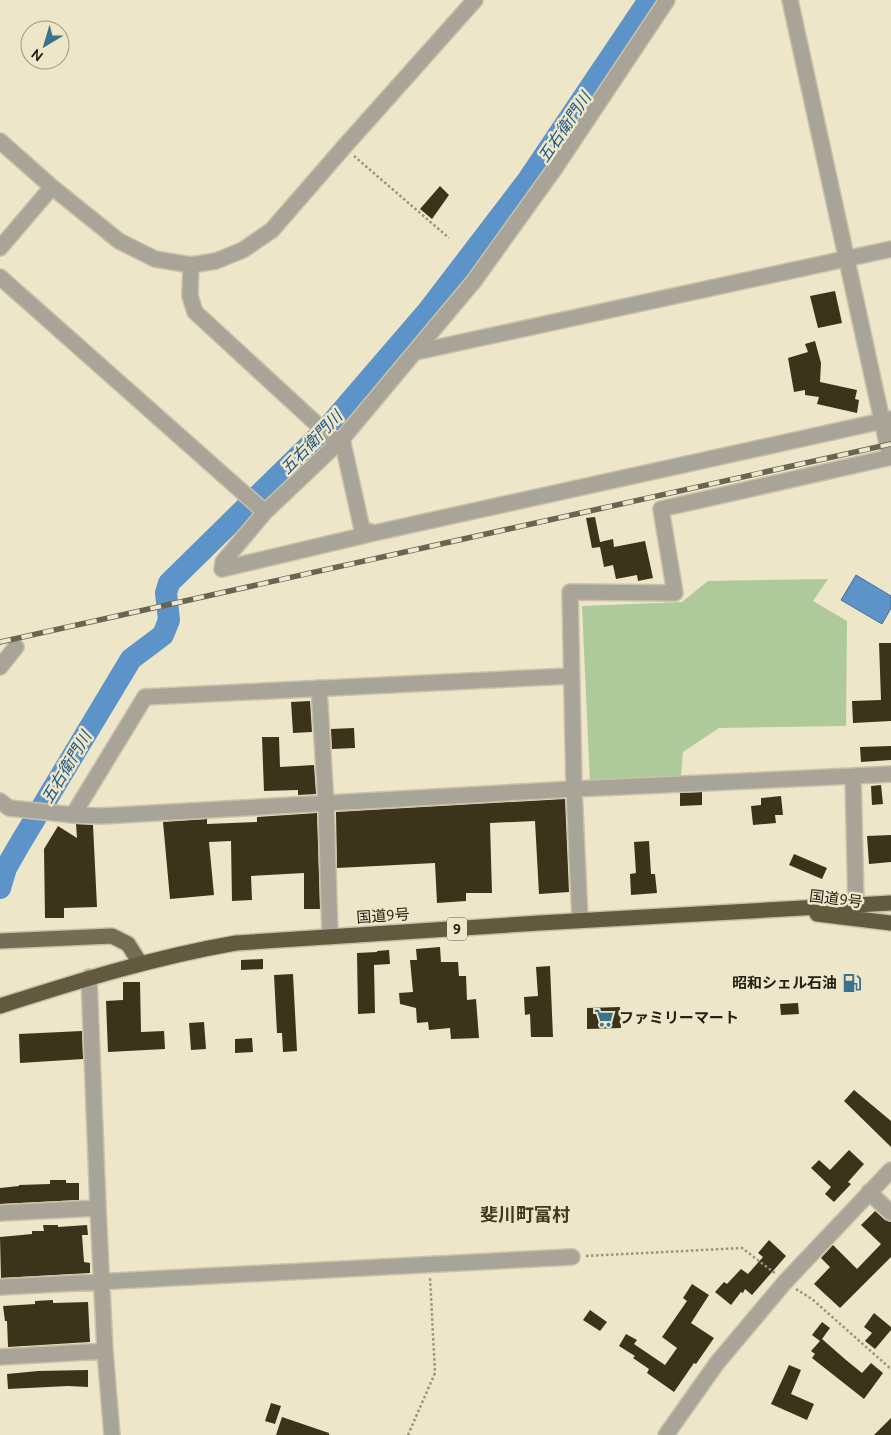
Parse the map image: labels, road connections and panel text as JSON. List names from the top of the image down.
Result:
{
  "streets": {
    "highway": ["国道9号", "9"]
  },
  "districts": ["斐川町富村"],
  "water": ["五右衛門川"],
  "places": {
    "fuel station": ["昭和シェル石油"],
    "supermarket": ["ファミリーマート"]
  },
  "north": "bottom left"
}
